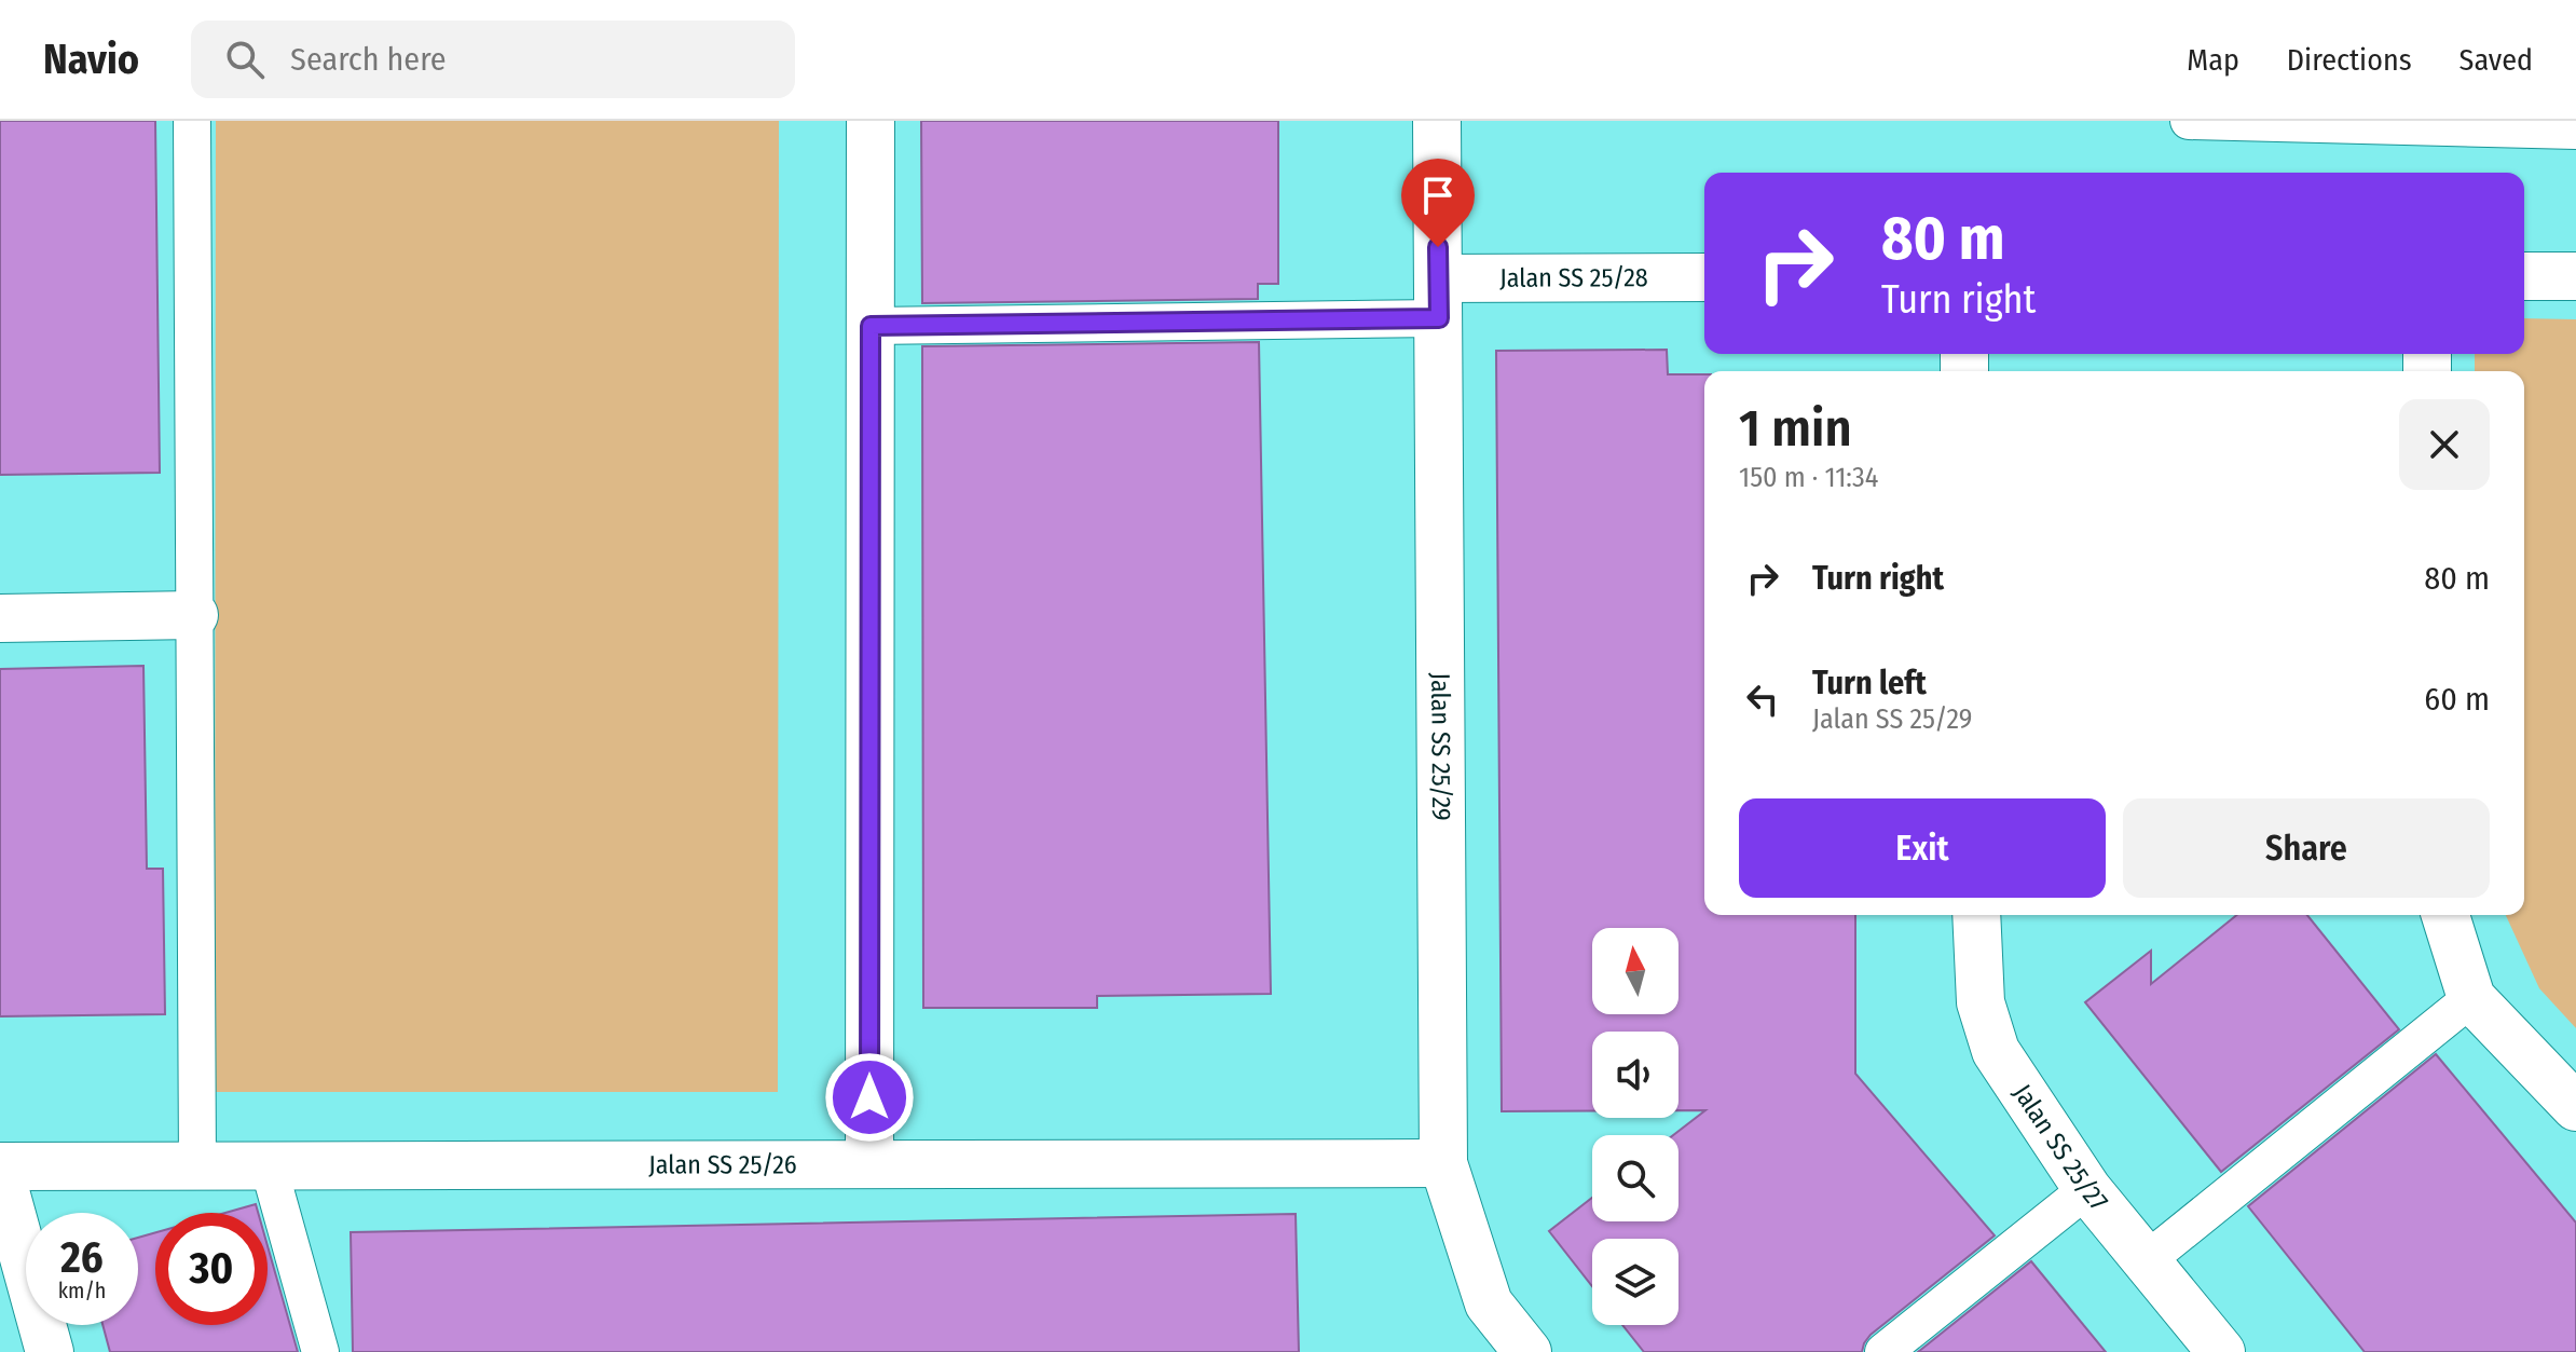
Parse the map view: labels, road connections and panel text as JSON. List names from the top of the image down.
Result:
{
  "streets": {
    "street": [
      "Jalan SS 25/28",
      "Jalan SS 25/29",
      "Jalan SS 25/27",
      "Jalan SS 25/26"
    ]
  },
  "crossings": [
    ["Jalan SS 25/28", "Jalan SS 25/29"],
    ["Jalan SS 25/29", "Jalan SS 25/26"]
  ],
  "north": "top",
  "page": {
    "header": "Navio",
    "search": "Search here",
    "nav": ["Map", "Directions", "Saved"],
    "turn": ["80 m", "Turn right"],
    "heading": ["1 min", "150 m · 11:34"],
    "list": [
      {
        "name": "Turn right",
        "value": "80 m"
      },
      {
        "name": "Turn left",
        "note": "Jalan SS 25/29",
        "value": "60 m"
      }
    ],
    "buttons": ["Exit", "Share"],
    "speed": "26 km/h",
    "limit": "30"
  }
}
